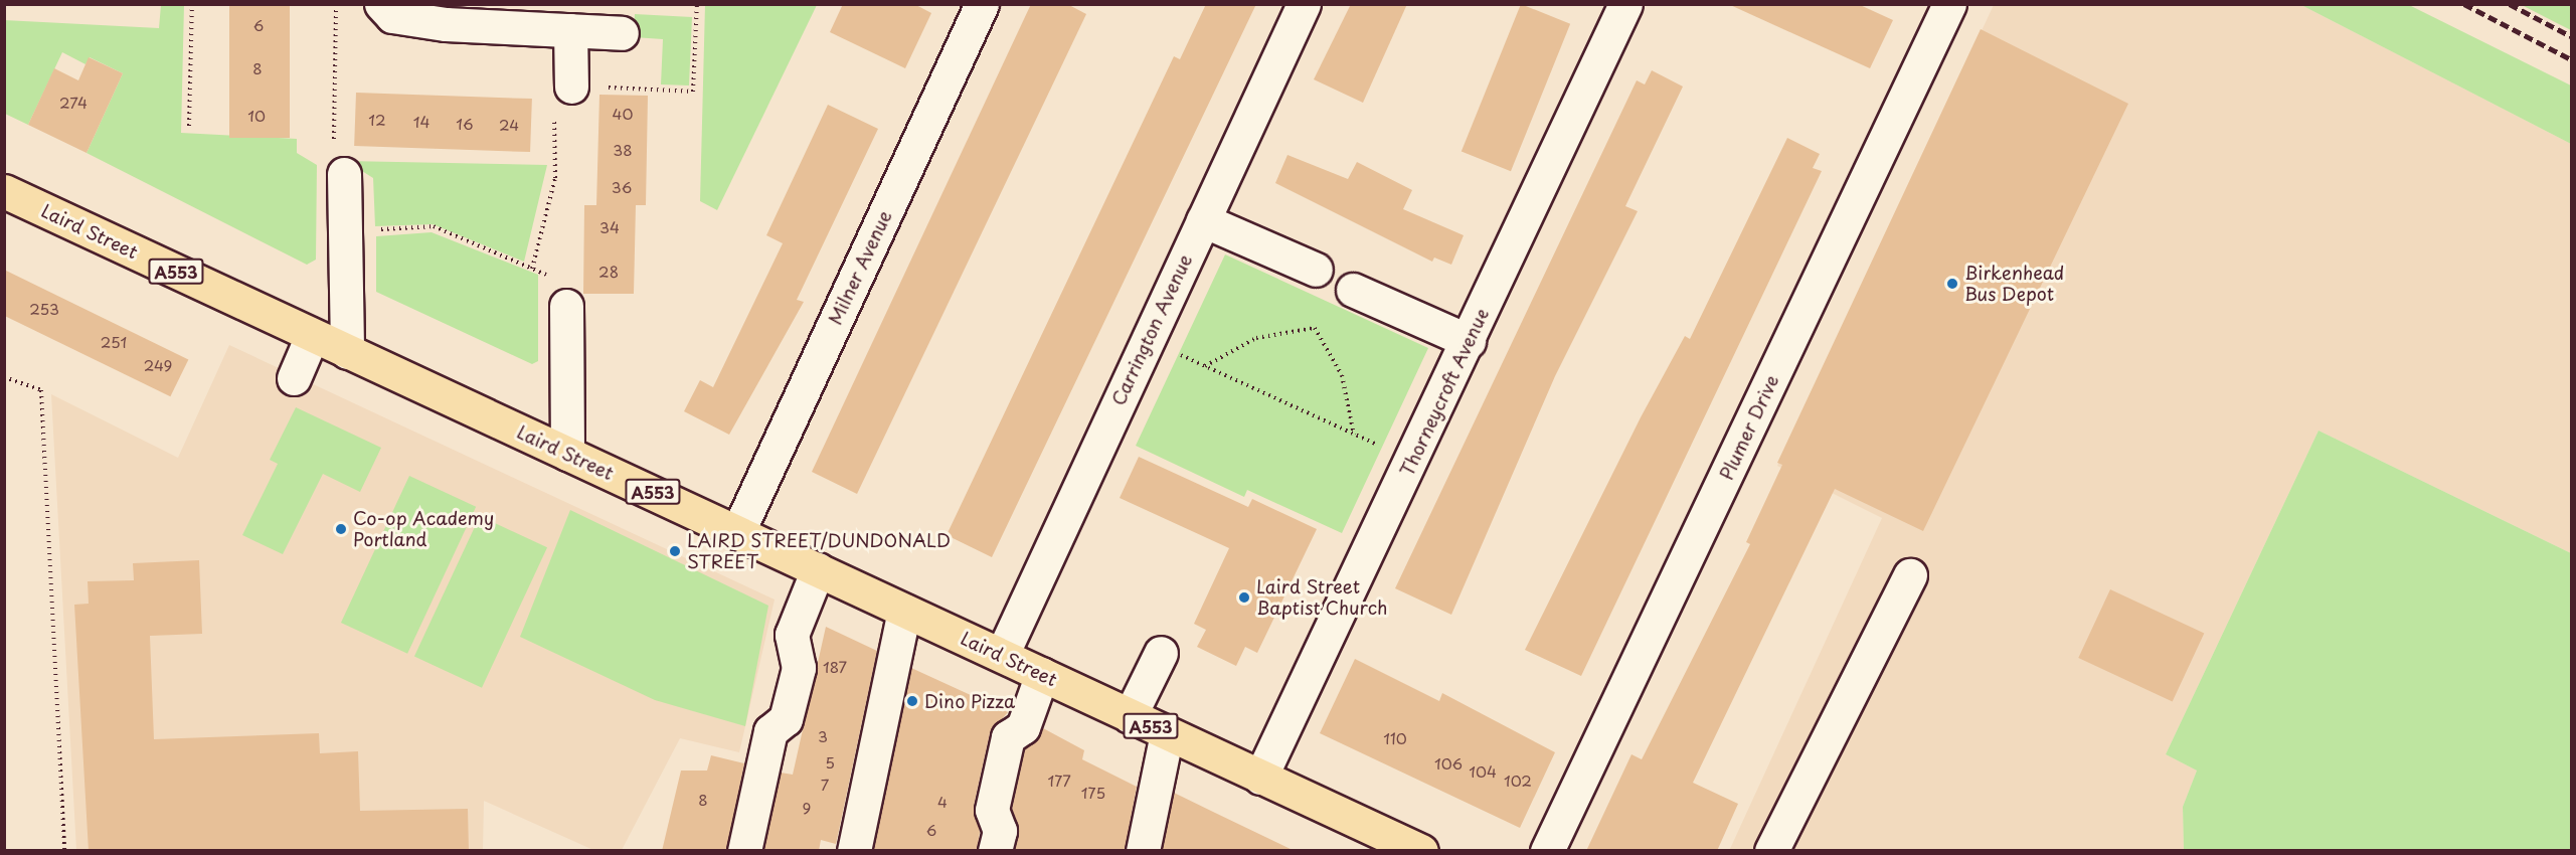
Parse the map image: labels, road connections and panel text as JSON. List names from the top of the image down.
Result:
{
  "streets": {
    "main road": ["Laird Street", "A553"],
    "street": [
      "Milner Avenue",
      "Carrington Avenue",
      "Thorneycroft Avenue",
      "Plumer Drive"
    ]
  },
  "crossings": [
    ["Laird Street", "Milner Avenue"],
    ["Laird Street", "Carrington Avenue"],
    ["Laird Street", "Thorneycroft Avenue"]
  ],
  "places": [
    "Birkenhead Bus Depot",
    "Co-op Academy Portland",
    "LAIRD STREET/DUNDONALD STREET",
    "Laird Street Baptist Church",
    "Dino Pizza"
  ],
  "house_numbers": [
    "6",
    "8",
    "274",
    "40",
    "10",
    "12",
    "14",
    "16",
    "24",
    "38",
    "36",
    "34",
    "28",
    "253",
    "251",
    "249",
    "187",
    "3",
    "110",
    "5",
    "106",
    "104",
    "177",
    "102",
    "7",
    "175",
    "8",
    "4",
    "9",
    "6"
  ]
}
